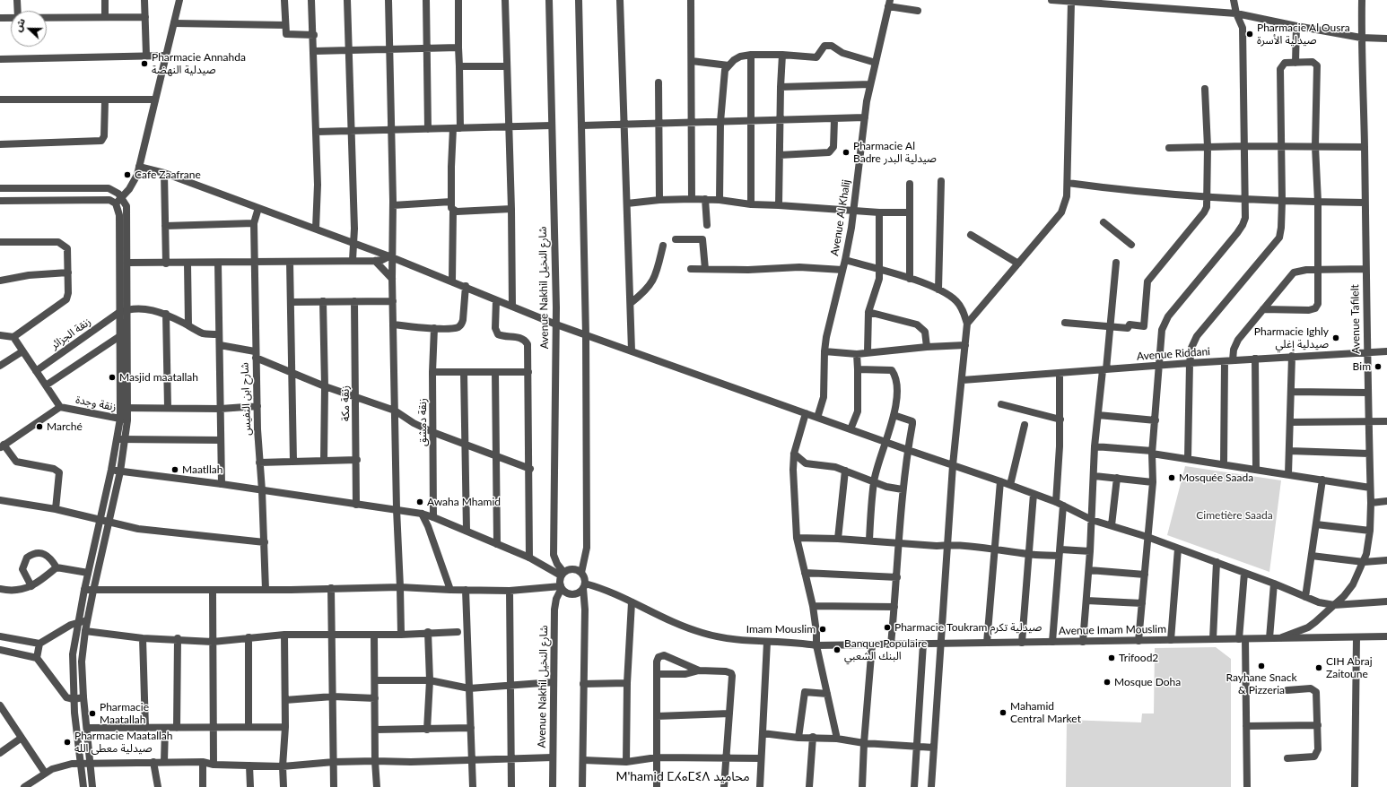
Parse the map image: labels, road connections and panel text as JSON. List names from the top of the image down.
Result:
{
  "streets": {
    "street": [
      "Avenue Al Khalij",
      "Avenue Nakhil شارع النخيل",
      "Avenue Tafilelt",
      "زنقة الجزائر",
      "Avenue Riddani",
      "شارح ابن النفيس",
      "زنقة وجدة",
      "زنقة مكة",
      "زنقة دمشق",
      "Avenue Imam Mouslim"
    ]
  },
  "crossings": [
    ["Avenue Nakhil شارع النخيل", "Avenue Imam Mouslim"],
    ["Avenue Tafilelt", "Avenue Riddani"],
    ["Avenue Tafilelt", "Avenue Imam Mouslim"]
  ],
  "districts": ["M'hamid ⵎⵃⴰⵎⵉⴷ محاميد"],
  "parks": ["Cimetière Saada"],
  "places": [
    "Pharmacie Al Ousra صيدلية الأسرة",
    "Pharmacie Annahda صيدلية النهضة",
    "Pharmacie Al Badre صيدلية البدر",
    "Cafe Zaafrane",
    "Pharmacie Ighly صيدلية إغلي",
    "Bim",
    "Masjid maatallah",
    "Marché",
    "Maatllah",
    "Mosquée Saada",
    "Awaha Mhamid",
    "Pharmacie Toukram صيدلية تكرم",
    "Imam Mouslim",
    "Banque Populaire البنك الشعبي",
    "Trifood2",
    "Rayhane Snack & Pizzeria",
    "CIH Abraj Zaitoune",
    "Mosque Doha",
    "Mahamid Central Market",
    "Pharmacie Maatallah",
    "Pharmacie Maatallah صيدلية معطى الله"
  ],
  "north": "left"
}
